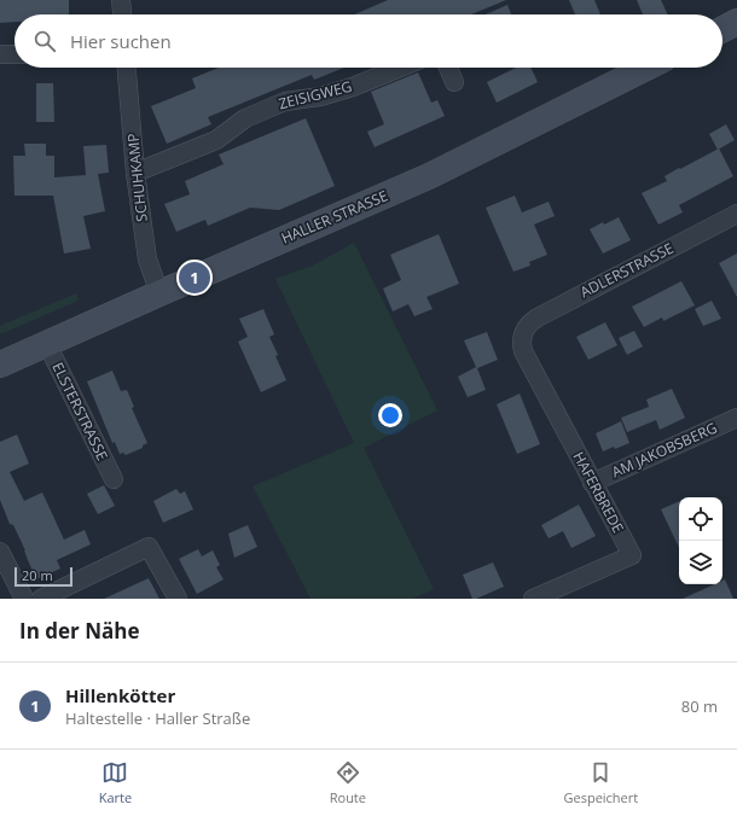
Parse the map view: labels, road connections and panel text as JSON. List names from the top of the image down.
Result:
{
  "streets": {
    "main road": ["HALLER STRASSE"],
    "street": [
      "ZEISIGWEG",
      "SCHUHKAMP",
      "ADLERSTRASSE",
      "ELSTERSTRASSE",
      "AM JAKOBSBERG",
      "HAFERBREDE"
    ]
  },
  "crossings": [
    ["ZEISIGWEG", "SCHUHKAMP"],
    ["SCHUHKAMP", "HALLER STRASSE"],
    ["HALLER STRASSE", "ELSTERSTRASSE"],
    ["ADLERSTRASSE", "HAFERBREDE"],
    ["AM JAKOBSBERG", "HAFERBREDE"]
  ],
  "scale_bar": "20 m",
  "page": {
    "search": "Hier suchen",
    "pins": "1",
    "scale": "20 m",
    "heading": "In der Nähe",
    "list": [
      {
        "mark": "1",
        "name": "Hillenkötter",
        "note": "Haltestelle · Haller Straße",
        "value": "80 m"
      }
    ],
    "nav": ["Karte", "Route", "Gespeichert"]
  }
}
